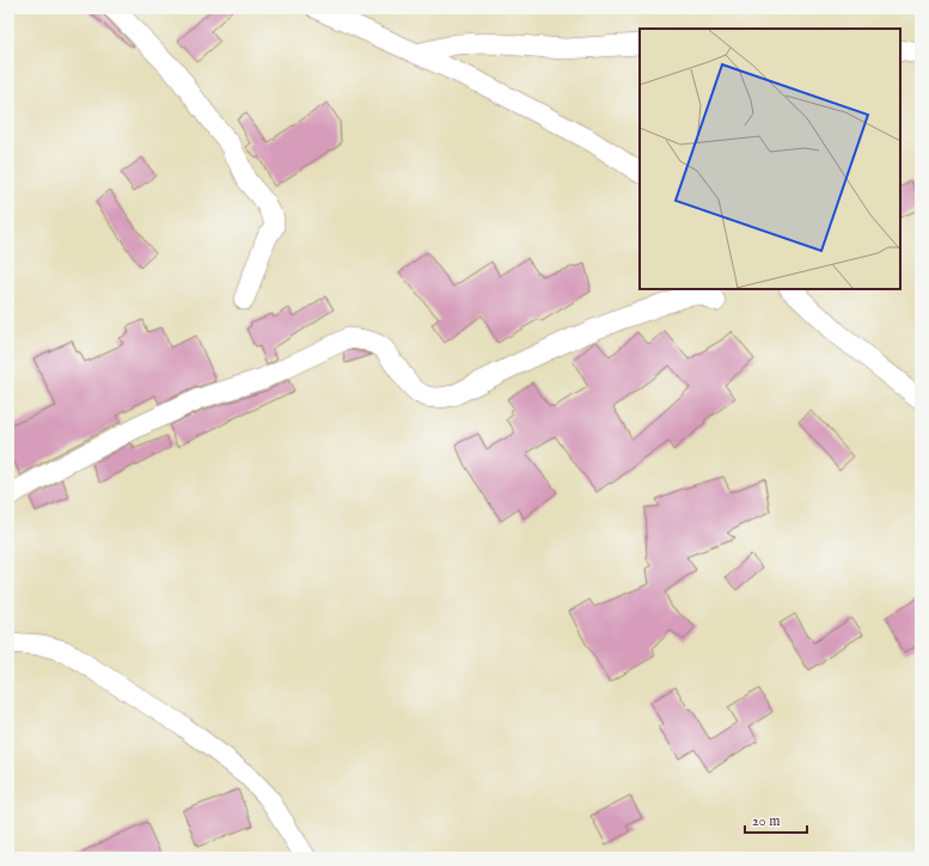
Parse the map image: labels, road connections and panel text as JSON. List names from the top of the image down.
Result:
{
  "scale_bar": "20 m"
}
